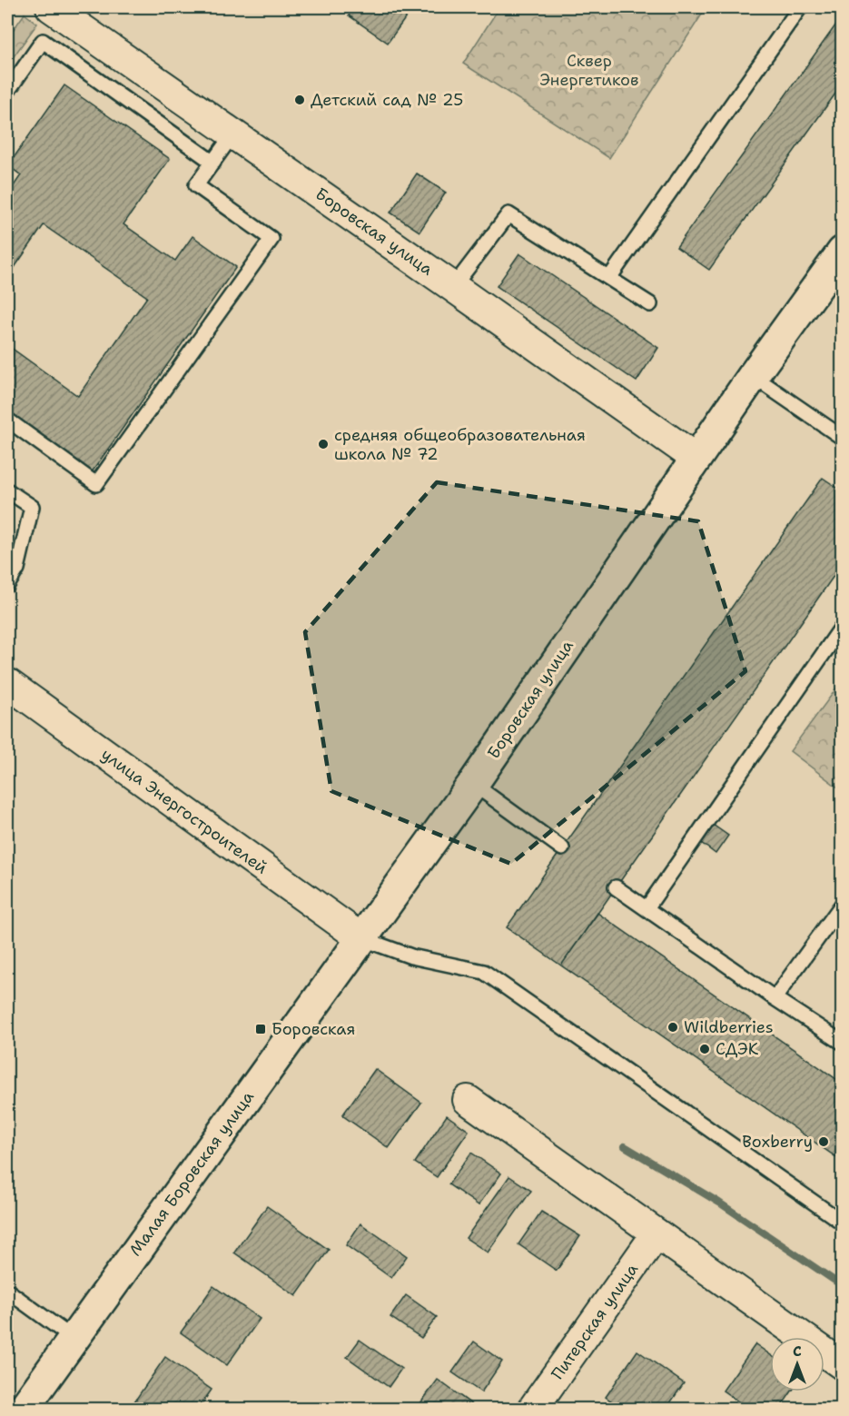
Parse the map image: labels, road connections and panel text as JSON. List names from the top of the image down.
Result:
{
  "streets": {
    "street": [
      "Боровская улица",
      "улица Энергостроителей",
      "Малая Боровская улица",
      "Питерская улица"
    ]
  },
  "crossings": [
    ["Боровская улица", "улица Энергостроителей"],
    ["Боровская улица", "Малая Боровская улица"],
    ["улица Энергостроителей", "Малая Боровская улица"]
  ],
  "parks": ["Сквер Энергетиков"],
  "places": {
    "other": [
      "Детский сад № 25",
      "средняя общеобразовательная школа № 72",
      "Wildberries",
      "СДЭК",
      "Boxberry"
    ],
    "transit": ["Боровская"]
  },
  "north": "top"
}
